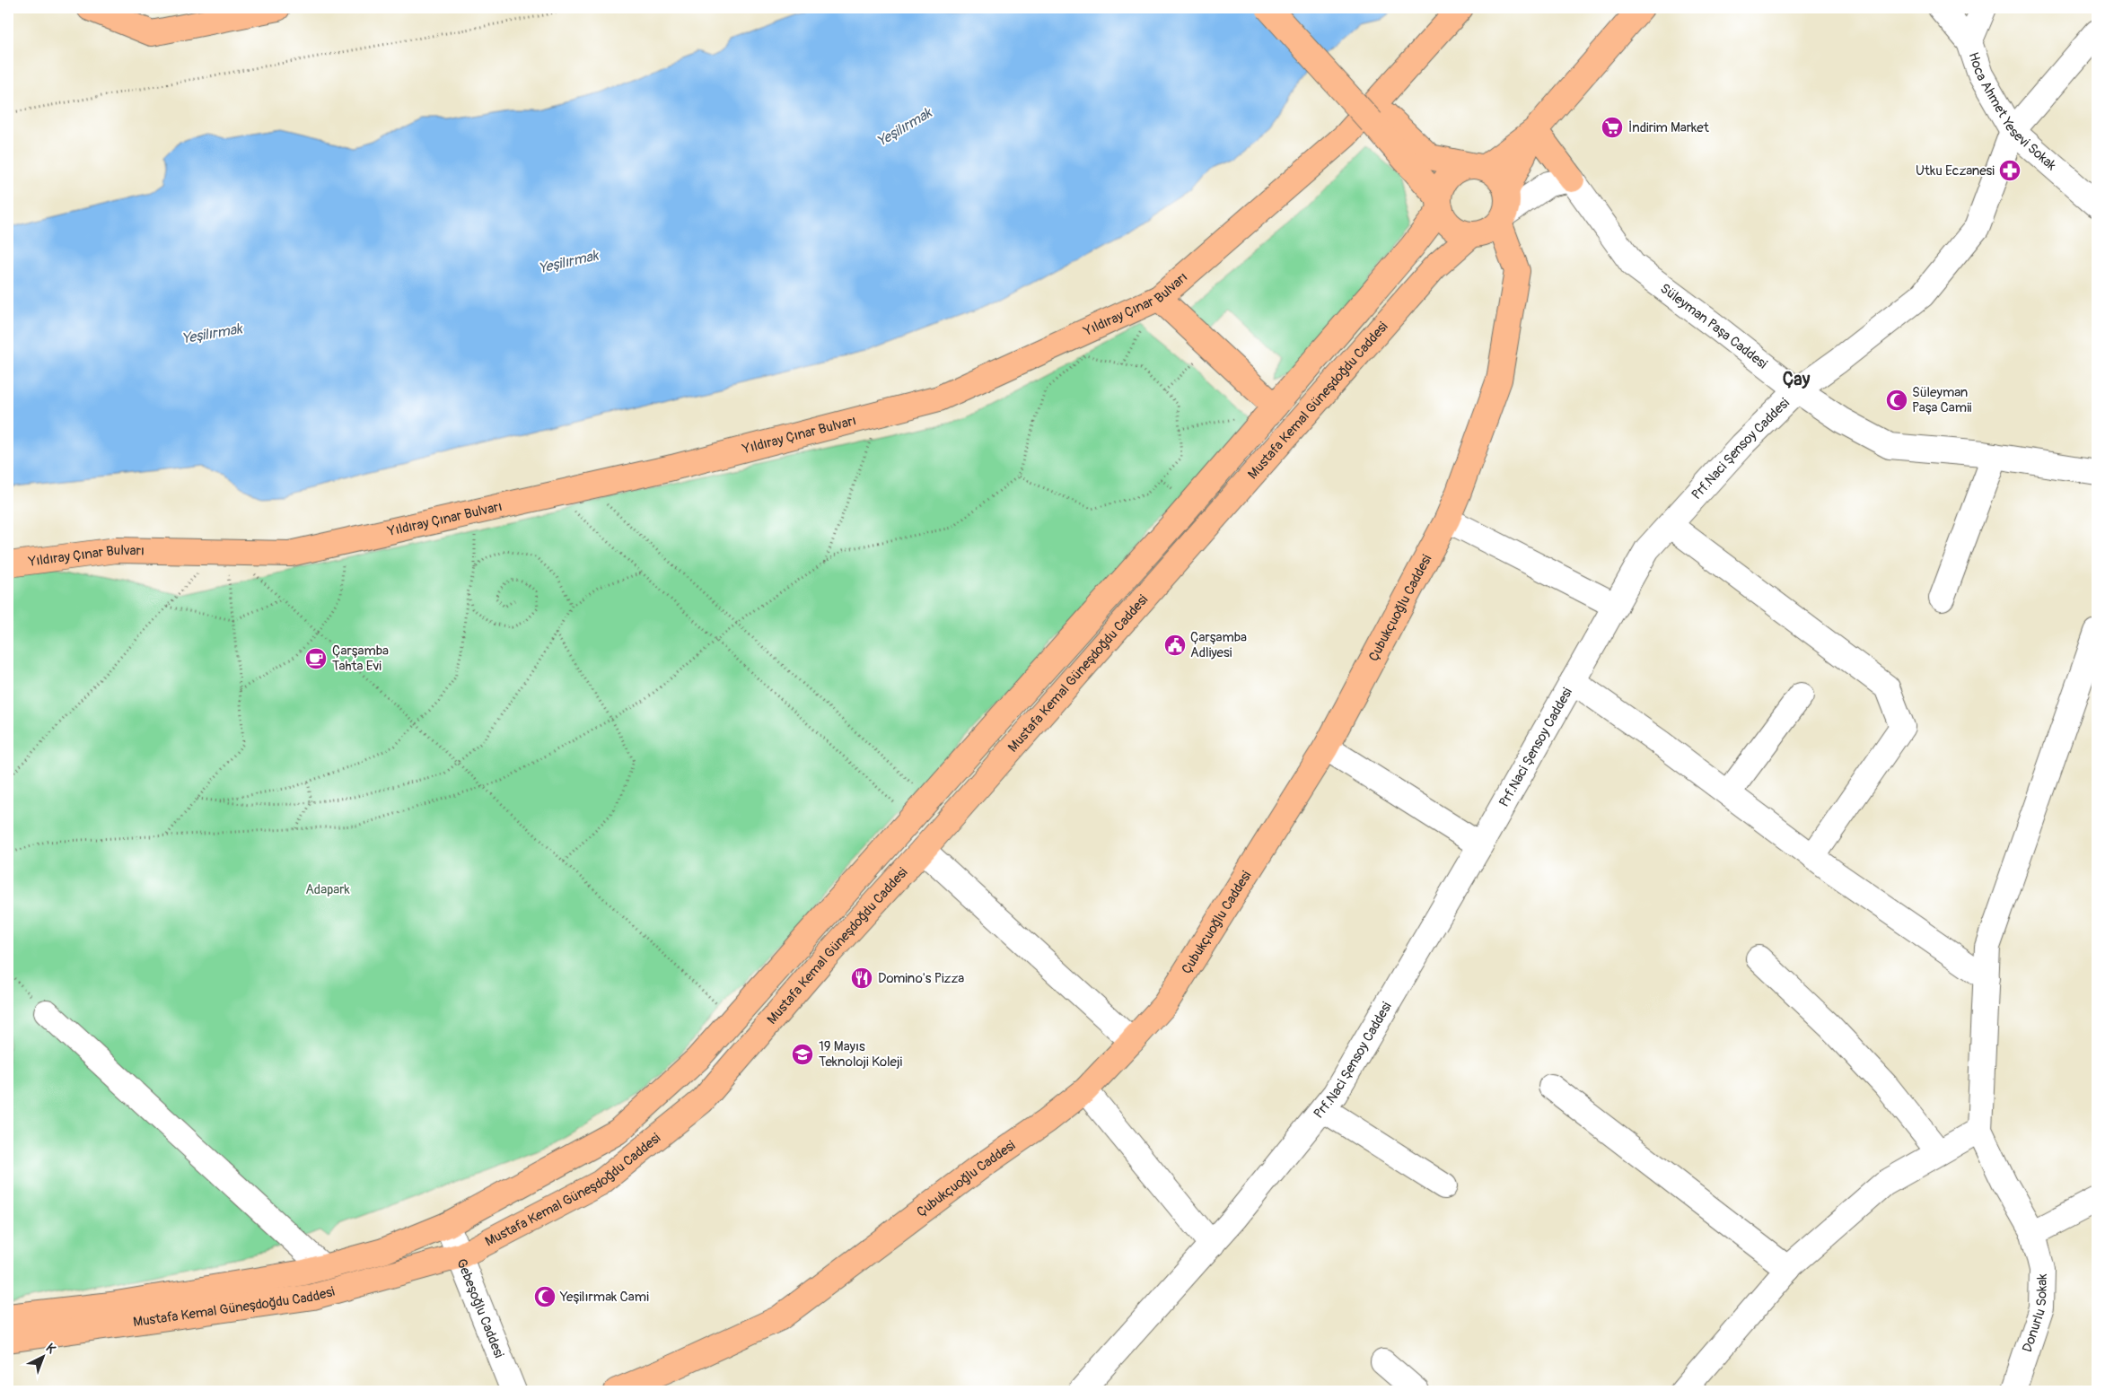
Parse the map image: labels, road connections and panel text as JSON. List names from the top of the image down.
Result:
{
  "streets": {
    "main road": [
      "Yıldıray Çınar Bulvarı",
      "Süleyman Paşa Caddesi",
      "Mustafa Kemal Güneşdoğdu Caddesi",
      "Çubukçuoğlu Caddesi"
    ],
    "street": [
      "Hoca Ahmet Yesevi Sokak",
      "Prf.Naci Şensoy Caddesi",
      "Gebeşoğlu Caddesi",
      "Donurlu Sokak"
    ]
  },
  "crossings": [
    ["Hoca Ahmet Yesevi Sokak", "Prf.Naci Şensoy Caddesi"],
    ["Süleyman Paşa Caddesi", "Prf.Naci Şensoy Caddesi"],
    ["Mustafa Kemal Güneşdoğdu Caddesi", "Çubukçuoğlu Caddesi"],
    ["Mustafa Kemal Güneşdoğdu Caddesi", "Gebeşoğlu Caddesi"]
  ],
  "districts": ["Çay"],
  "water": ["Yeşilırmak"],
  "parks": ["Adapark"],
  "places": {
    "supermarket": ["İndirim Market"],
    "pharmacy": ["Utku Eczanesi"],
    "mosque": ["Süleyman Paşa Camii", "Yeşilırmak Cami"],
    "public building": ["Çarşamba Adliyesi"],
    "cafe": ["Çarşamba Tahta Evi"],
    "restaurant": ["Domino's Pizza"],
    "school or university": ["19 Mayıs Teknoloji Koleji"]
  },
  "north": "top right"
}
